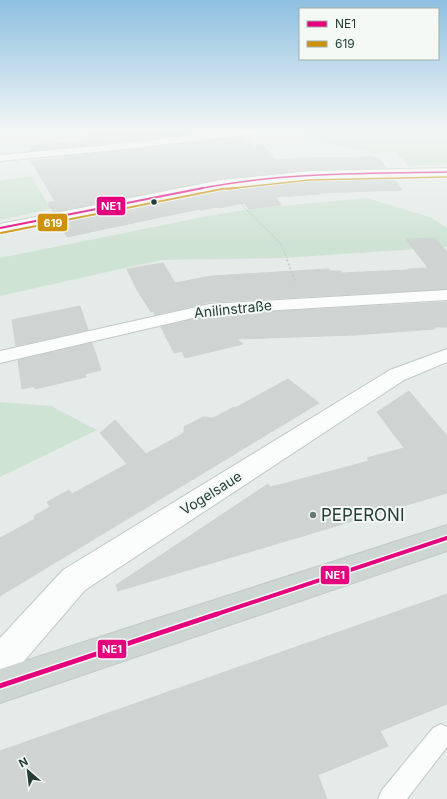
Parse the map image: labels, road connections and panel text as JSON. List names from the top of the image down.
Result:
{
  "streets": {
    "street": ["Anilinstraße", "Vogelsaue"]
  },
  "places": ["PEPERONI"],
  "lines": ["transit line NE1", "transit line 619"],
  "legend": ["NE1", "619"],
  "north": "top left"
}
